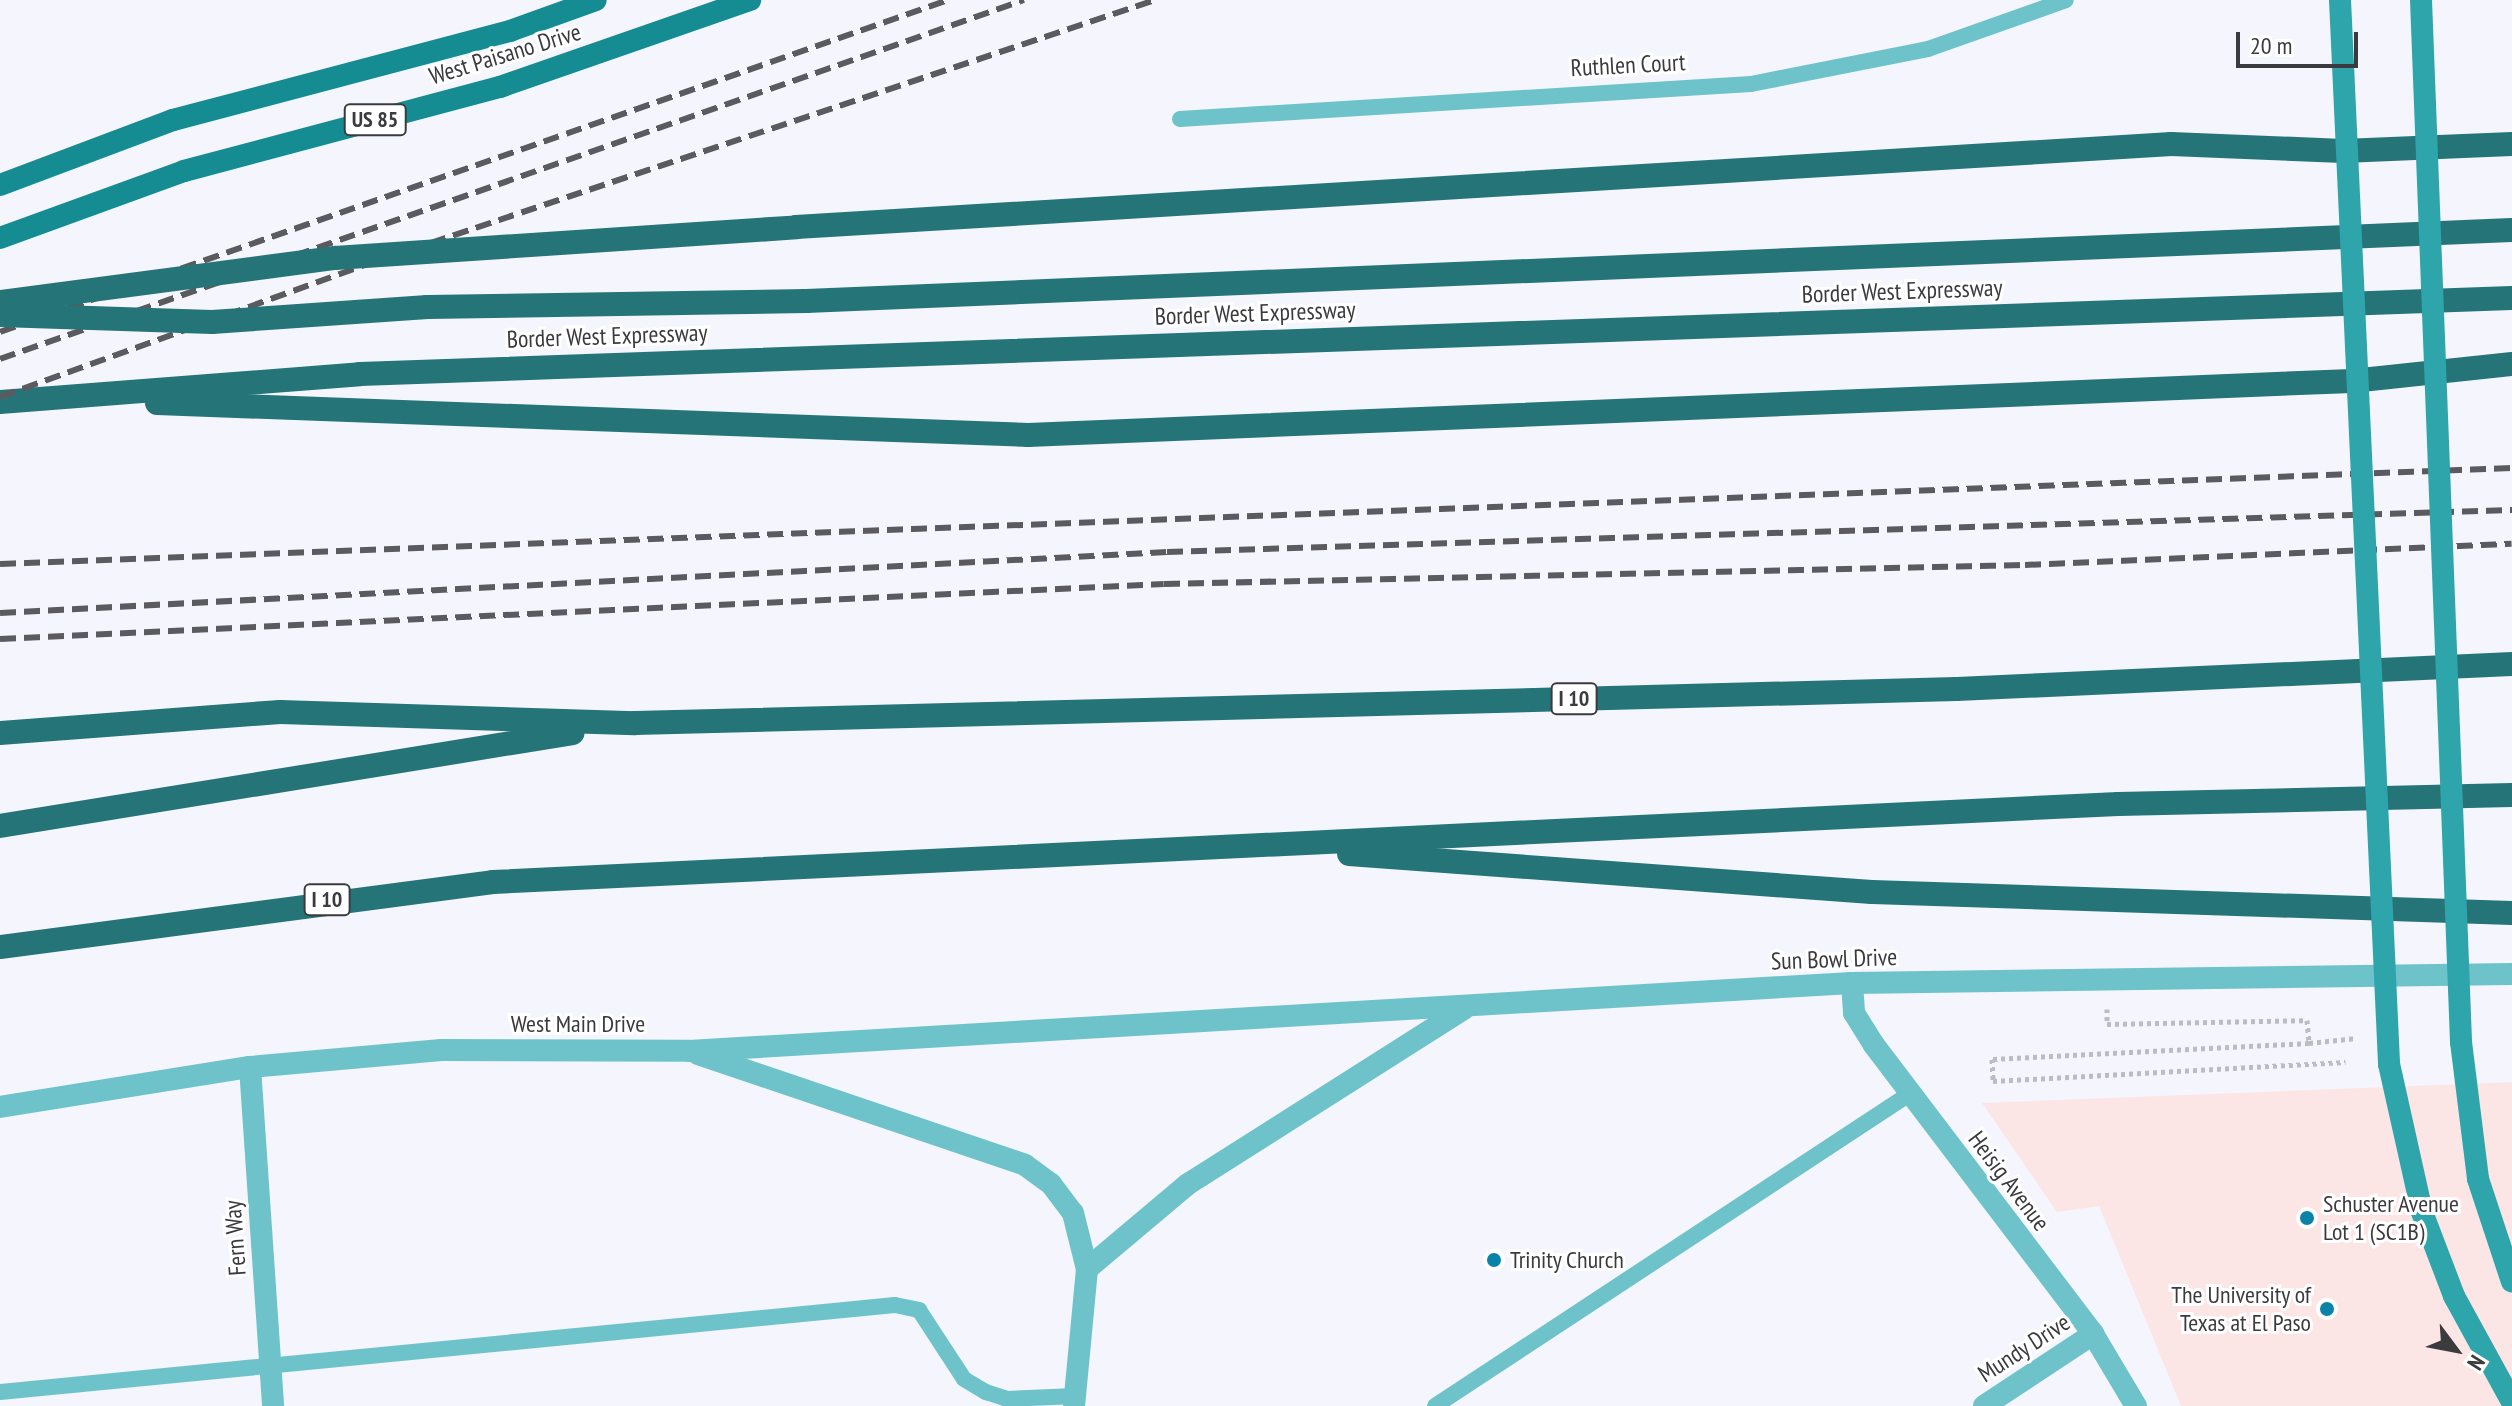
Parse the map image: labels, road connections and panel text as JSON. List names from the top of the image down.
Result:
{
  "streets": {
    "highway": ["Border West Expressway", "I 10"],
    "main road": ["West Paisano Drive", "US 85"],
    "street": [
      "Sun Bowl Drive",
      "West Main Drive",
      "Heisig Avenue",
      "Fern Way",
      "Mundy Drive"
    ],
    "lane": ["Ruthlen Court"]
  },
  "crossings": [
    ["Sun Bowl Drive", "West Main Drive"],
    ["Sun Bowl Drive", "Heisig Avenue"],
    ["West Main Drive", "Fern Way"],
    ["Heisig Avenue", "Mundy Drive"]
  ],
  "places": ["Schuster Avenue Lot 1 (SC1B)", "Trinity Church", "The University of Texas at El Paso"],
  "scale_bar": "20 m",
  "north": "bottom right"
}
